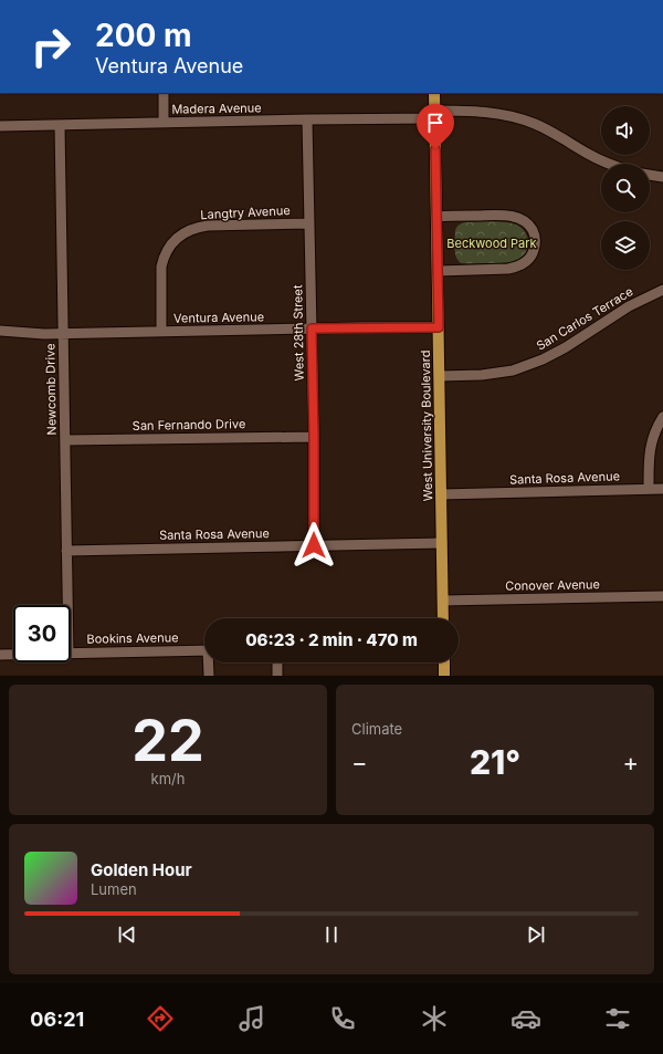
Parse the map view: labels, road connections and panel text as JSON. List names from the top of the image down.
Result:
{
  "streets": {
    "main road": ["West University Boulevard"],
    "street": [
      "Madera Avenue",
      "Langtry Avenue",
      "Ventura Avenue",
      "San Carlos Terrace",
      "West 28th Street",
      "Newcomb Drive",
      "San Fernando Drive",
      "Santa Rosa Avenue",
      "Conover Avenue",
      "Bookins Avenue"
    ]
  },
  "crossings": [
    ["Madera Avenue", "West 28th Street"],
    ["Madera Avenue", "Newcomb Drive"],
    ["Madera Avenue", "West University Boulevard"],
    ["Langtry Avenue", "Ventura Avenue"],
    ["Langtry Avenue", "West 28th Street"],
    ["Ventura Avenue", "West 28th Street"],
    ["Ventura Avenue", "Newcomb Drive"],
    ["Ventura Avenue", "West University Boulevard"],
    ["San Carlos Terrace", "West University Boulevard"],
    ["West 28th Street", "San Fernando Drive"],
    ["West 28th Street", "Santa Rosa Avenue"],
    ["Newcomb Drive", "San Fernando Drive"],
    ["Newcomb Drive", "Santa Rosa Avenue"],
    ["West University Boulevard", "Santa Rosa Avenue"],
    ["West University Boulevard", "Conover Avenue"]
  ],
  "parks": ["Beckwood Park"],
  "page": {
    "turn": ["200 m", "Ventura Avenue"],
    "limit": "30",
    "trip": "06:23 · 2 min · 470 m",
    "tile": [
      ["22", "km/h"],
      "Climate"
    ],
    "heat": ["−", "21°", "+"],
    "song": ["Golden Hour", "Lumen"],
    "tabs": "06:21"
  }
}
